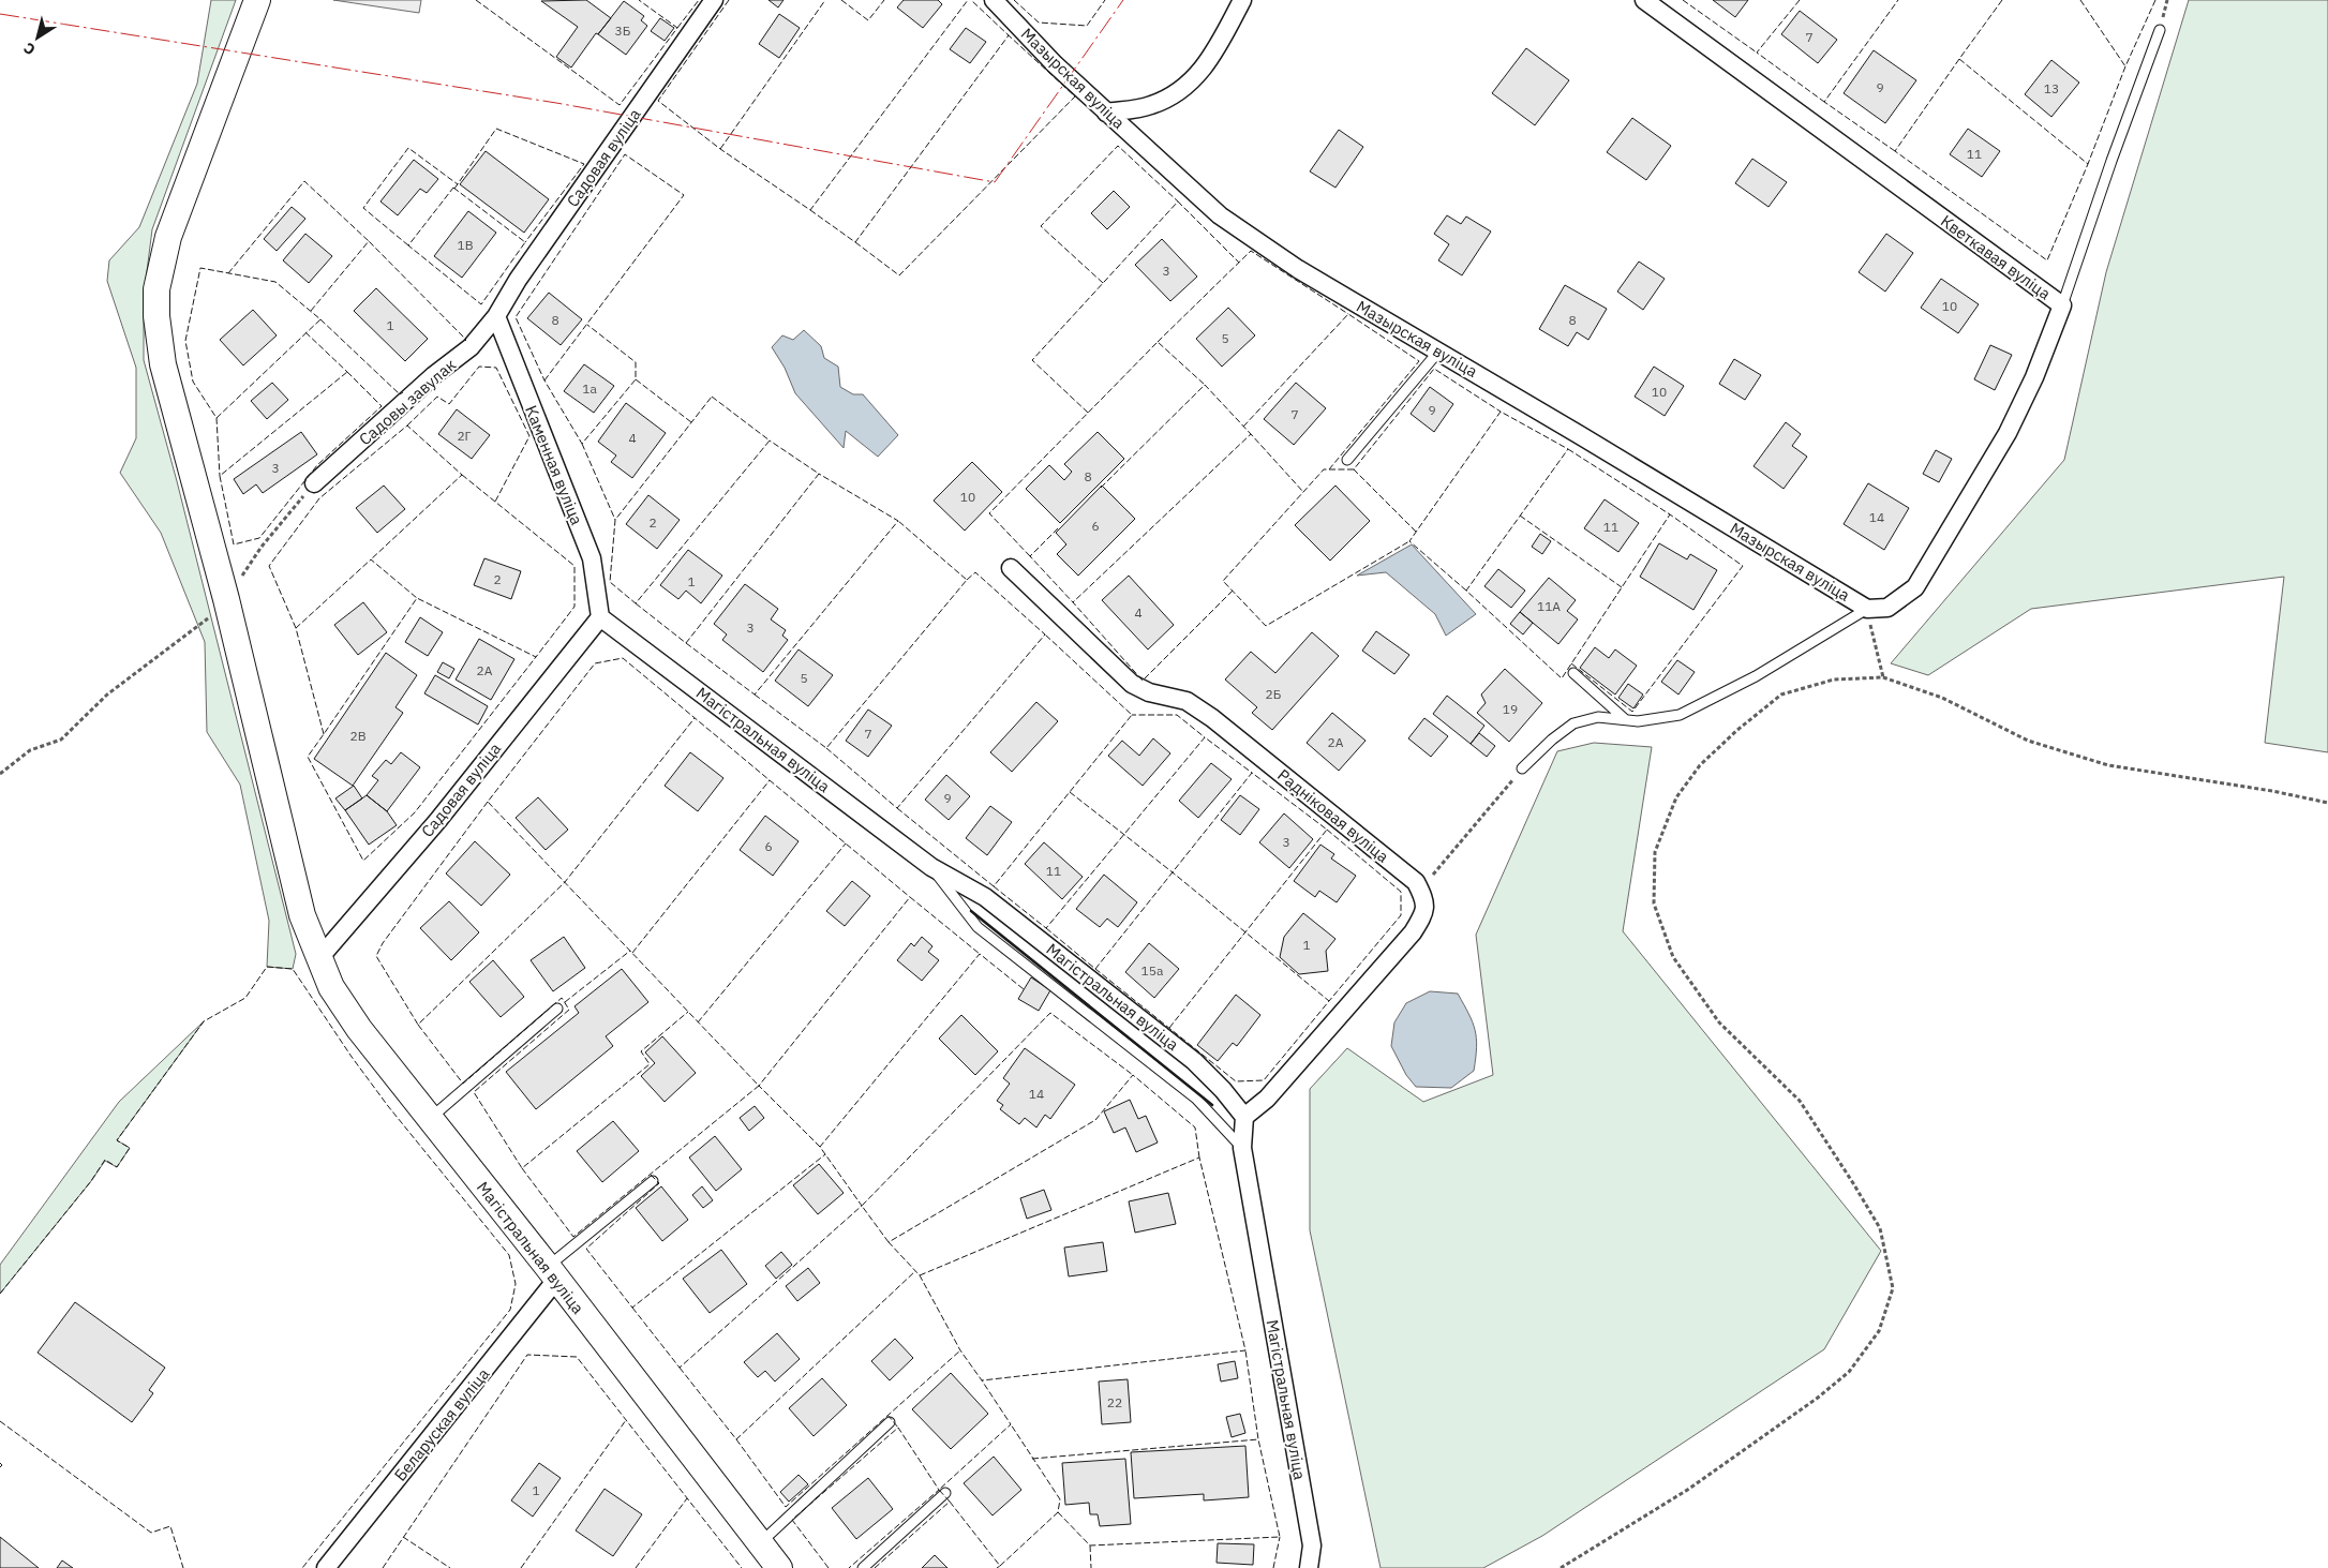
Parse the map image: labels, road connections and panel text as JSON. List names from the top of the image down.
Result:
{
  "streets": {
    "street": [
      "Мазырская вуліца",
      "Садовая вуліца",
      "Кветкавая вуліца",
      "Садовы завулак",
      "Каменная вуліца",
      "Магістральная вуліца",
      "Радніковая вуліца",
      "Беларуская вуліца"
    ]
  },
  "crossings": [
    ["Мазырская вуліца", "Кветкавая вуліца"],
    ["Садовая вуліца", "Садовы завулак"],
    ["Садовая вуліца", "Каменная вуліца"],
    ["Садовая вуліца", "Магістральная вуліца"],
    ["Садовы завулак", "Каменная вуліца"],
    ["Каменная вуліца", "Магістральная вуліца"],
    ["Магістральная вуліца", "Беларуская вуліца"]
  ],
  "house_numbers": [
    "3Б",
    "7",
    "9",
    "13",
    "11",
    "1В",
    "3",
    "10",
    "8",
    "8",
    "1",
    "5",
    "1а",
    "10",
    "9",
    "7",
    "2Г",
    "4",
    "3",
    "8",
    "10",
    "14",
    "2",
    "6",
    "11",
    "2",
    "1",
    "11А",
    "4",
    "3",
    "2А",
    "5",
    "2Б",
    "19",
    "7",
    "2В",
    "2А",
    "9",
    "3",
    "6",
    "11",
    "1",
    "15а",
    "14",
    "22",
    "1"
  ],
  "north": "bottom left"
}
